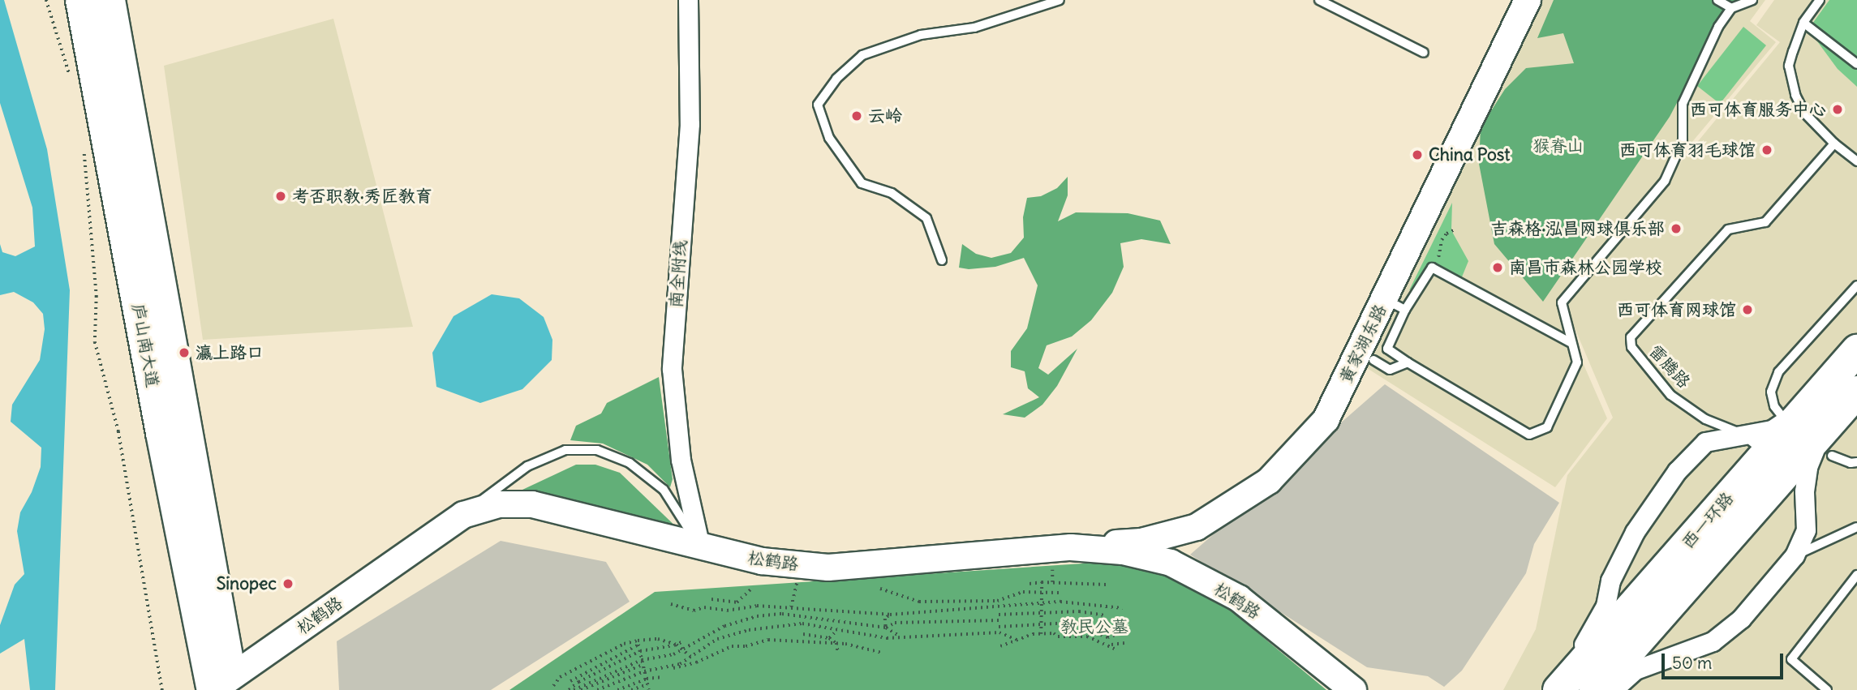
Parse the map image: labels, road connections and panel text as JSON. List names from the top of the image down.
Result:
{
  "streets": {
    "highway": ["庐山南大道", "西一环路"],
    "main road": ["黄家湖东路", "松鹤路"],
    "street": ["南全附线"],
    "lane": ["雷腾路"]
  },
  "crossings": [
    ["南全附线", "松鹤路"],
    ["黄家湖东路", "松鹤路"],
    ["庐山南大道", "松鹤路"],
    ["雷腾路", "西一环路"]
  ],
  "parks": ["猴脊山", "教民公墓"],
  "places": [
    "西可体育服务中心",
    "云岭",
    "西可体育羽毛球馆",
    "China Post",
    "考否职教·秀匠教育",
    "吉森格·泓昌网球俱乐部",
    "南昌市森林公园学校",
    "西可体育网球馆",
    "瀛上路口",
    "Sinopec"
  ],
  "scale_bar": "50 m"
}
